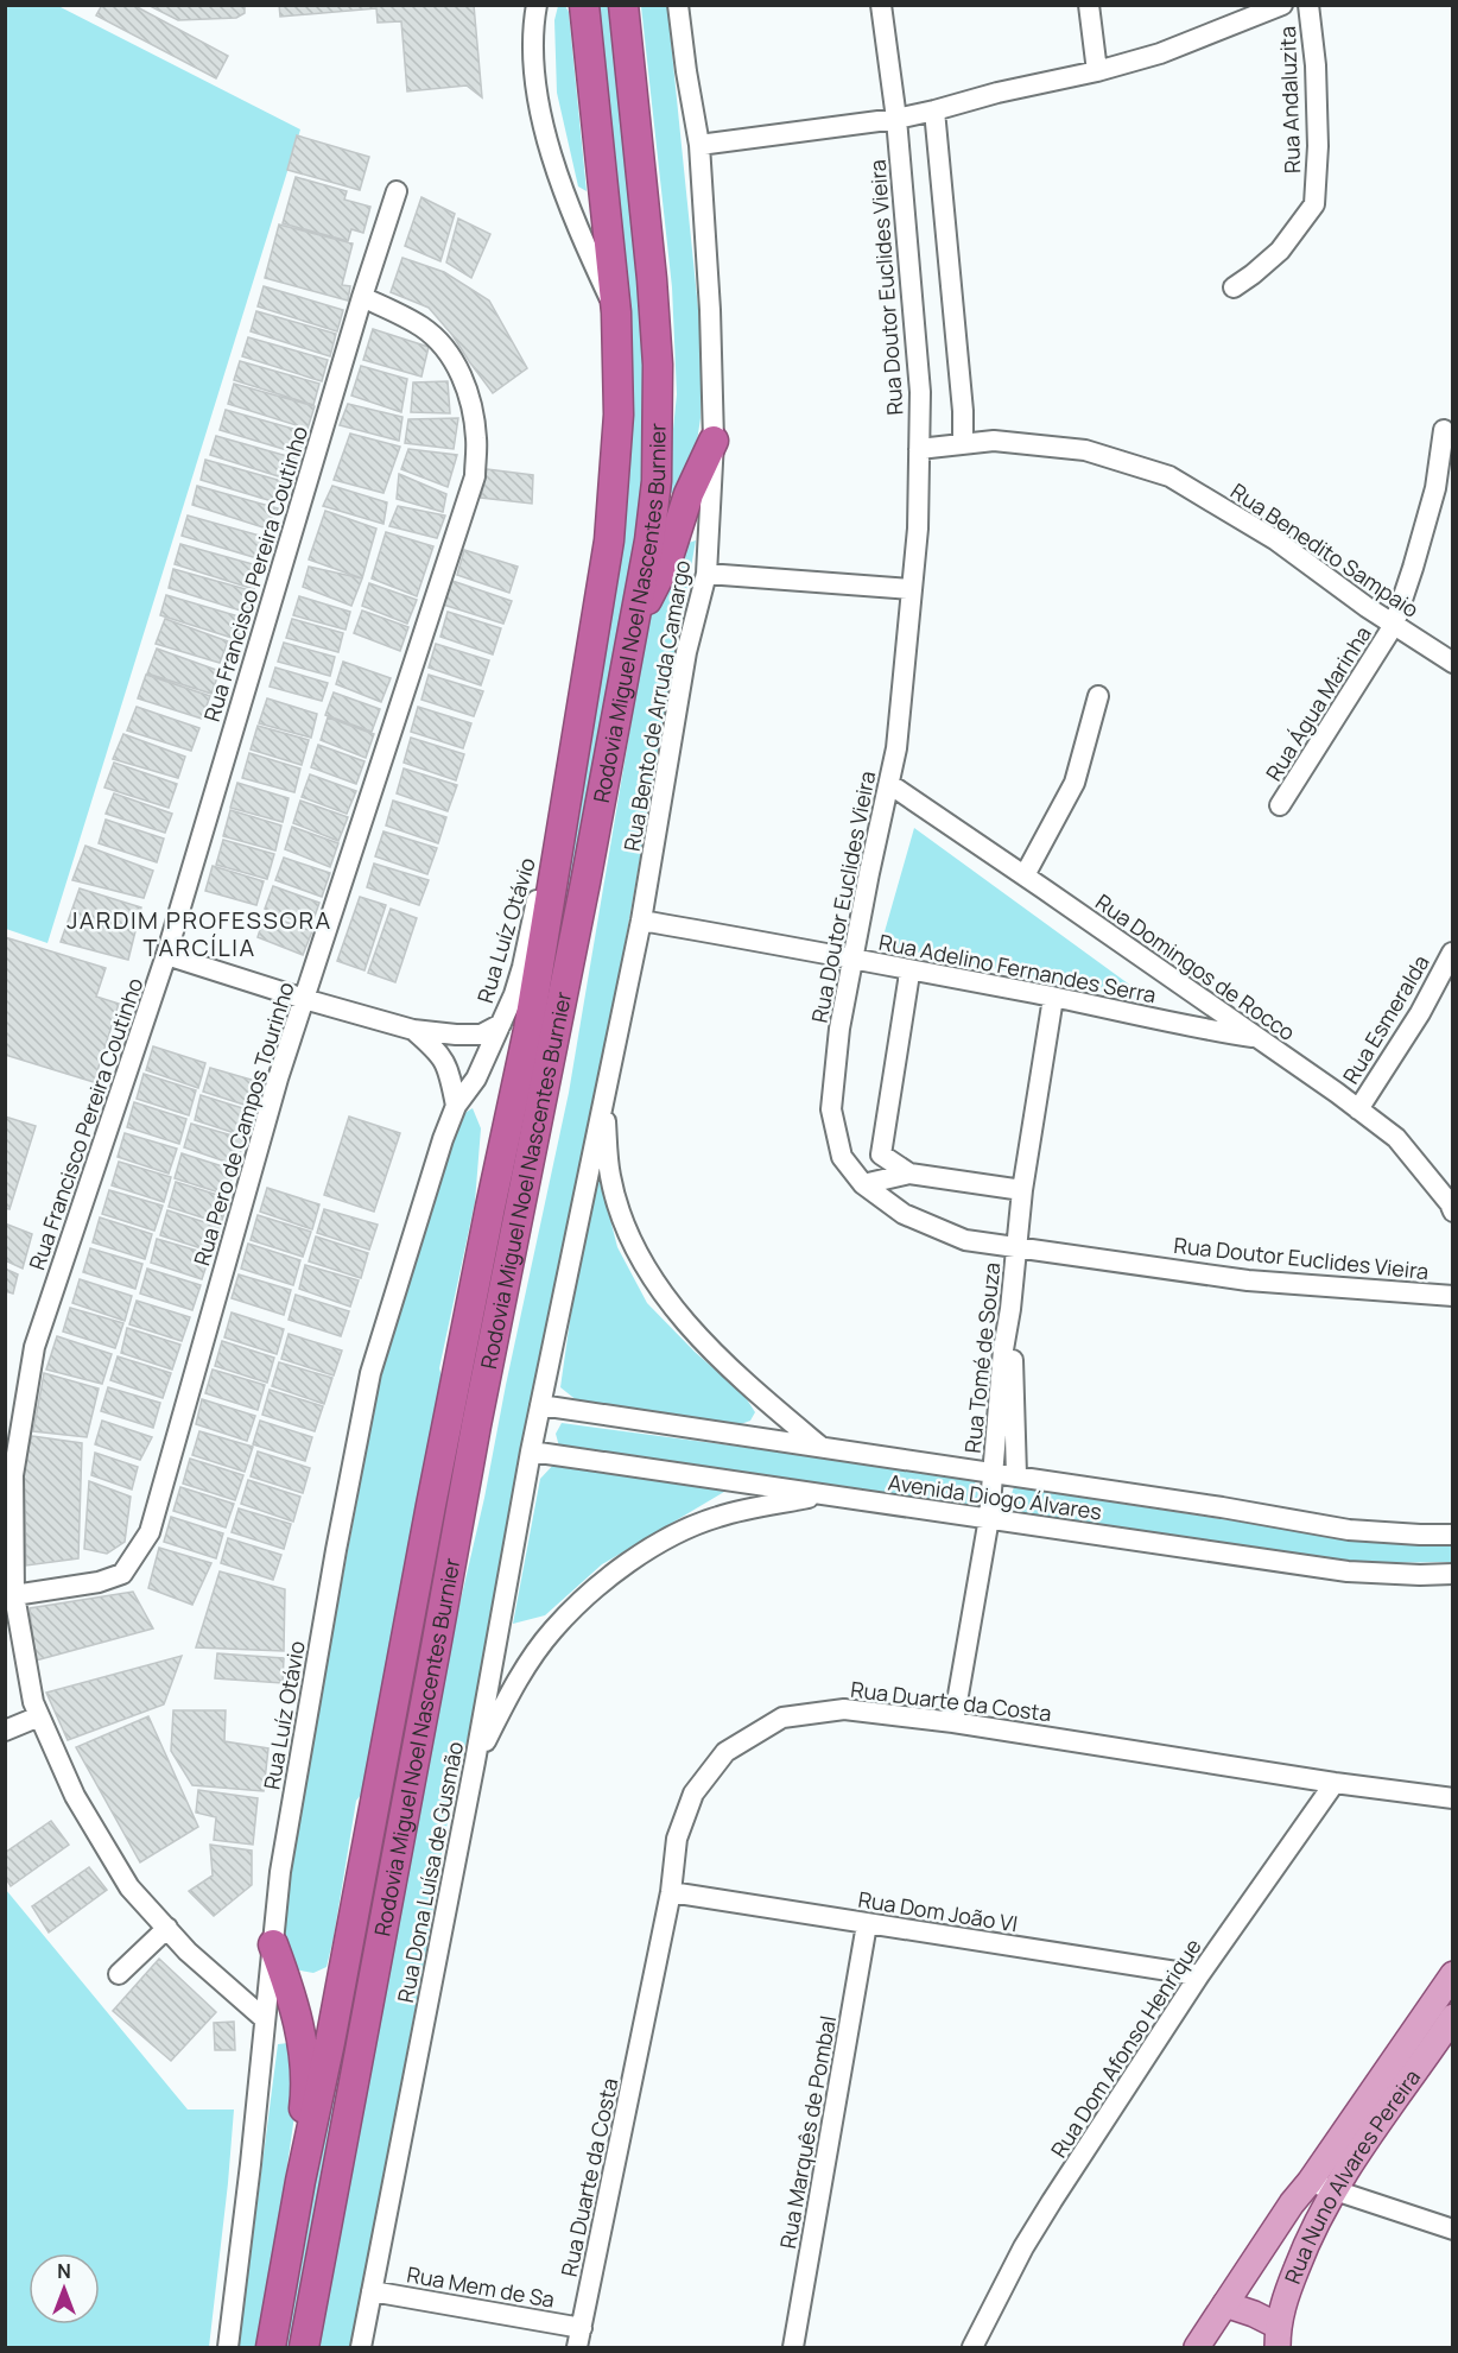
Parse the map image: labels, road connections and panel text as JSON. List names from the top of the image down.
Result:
{
  "streets": {
    "highway": ["Rodovia Miguel Noel Nascentes Burnier"],
    "main road": ["Rua Nuno Alvares Pereira"],
    "street": [
      "Rua Andaluzita",
      "Rua Doutor Euclides Vieira",
      "Rua Benedito Sampaio",
      "Rua Francisco Pereira Coutinho",
      "Rua Água Marinha",
      "Rua Bento de Arruda Camargo",
      "Rua Luíz Otávio",
      "Rua Domingos de Rocco",
      "Rua Adelino Fernandes Serra",
      "Rua Esmeralda",
      "Rua Pero de Campos Tourinho",
      "Rua Tomé de Souza",
      "Avenida Diogo Álvares",
      "Rua Duarte da Costa",
      "Rua Dona Luísa de Gusmão",
      "Rua Dom João VI",
      "Rua Dom Afonso Henrique",
      "Rua Marquês de Pombal",
      "Rua Mem de Sa"
    ]
  },
  "crossings": [
    ["Rua Doutor Euclides Vieira", "Rua Benedito Sampaio"],
    ["Rua Doutor Euclides Vieira", "Rua Domingos de Rocco"],
    ["Rua Doutor Euclides Vieira", "Rua Adelino Fernandes Serra"],
    ["Rua Doutor Euclides Vieira", "Rua Tomé de Souza"],
    ["Rua Benedito Sampaio", "Rua Água Marinha"],
    ["Rua Francisco Pereira Coutinho", "Rua Luíz Otávio"],
    ["Rua Francisco Pereira Coutinho", "Rua Pero de Campos Tourinho"],
    ["Rodovia Miguel Noel Nascentes Burnier", "Rua Luíz Otávio"],
    ["Rua Bento de Arruda Camargo", "Rua Adelino Fernandes Serra"],
    ["Rua Bento de Arruda Camargo", "Avenida Diogo Álvares"],
    ["Rua Bento de Arruda Camargo", "Rua Dona Luísa de Gusmão"],
    ["Rua Domingos de Rocco", "Rua Adelino Fernandes Serra"],
    ["Rua Domingos de Rocco", "Rua Esmeralda"],
    ["Rua Adelino Fernandes Serra", "Rua Tomé de Souza"],
    ["Rua Tomé de Souza", "Avenida Diogo Álvares"],
    ["Rua Tomé de Souza", "Rua Duarte da Costa"],
    ["Avenida Diogo Álvares", "Rua Dona Luísa de Gusmão"],
    ["Rua Duarte da Costa", "Rua Dom João VI"],
    ["Rua Duarte da Costa", "Rua Dom Afonso Henrique"],
    ["Rua Duarte da Costa", "Rua Mem de Sa"],
    ["Rua Dona Luísa de Gusmão", "Rua Mem de Sa"],
    ["Rua Dom João VI", "Rua Dom Afonso Henrique"],
    ["Rua Dom João VI", "Rua Marquês de Pombal"]
  ],
  "districts": ["JARDIM PROFESSORA TARCÍLIA"],
  "north": "top"
}
